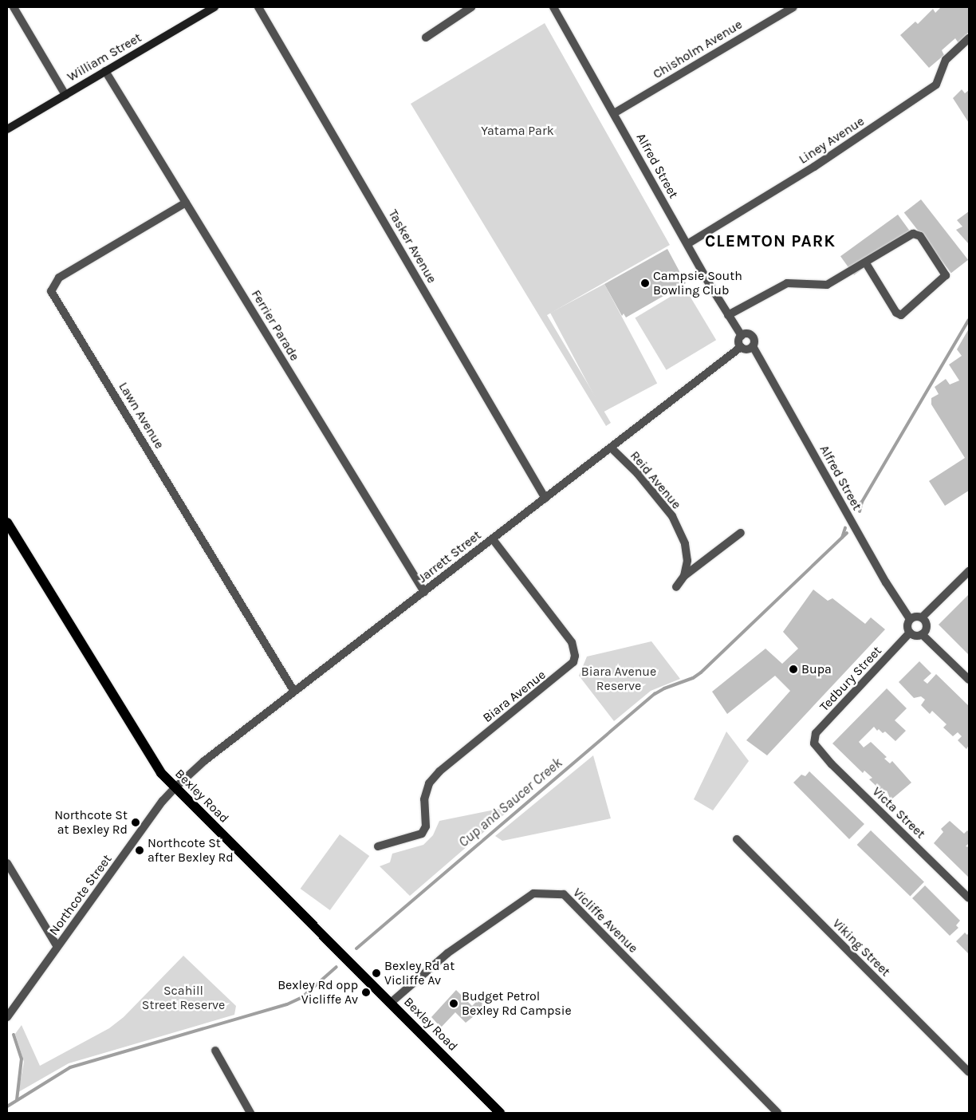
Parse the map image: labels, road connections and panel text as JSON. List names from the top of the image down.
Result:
{
  "streets": {
    "main road": ["William Street", "Bexley Road"],
    "street": [
      "Chisholm Avenue",
      "Liney Avenue",
      "Alfred Street",
      "Tasker Avenue",
      "Ferrier Parade",
      "Lawn Avenue",
      "Reid Avenue",
      "Jarrett Street",
      "Tedbury Street",
      "Biara Avenue",
      "Victa Street",
      "Northcote Street",
      "Vicliffe Avenue",
      "Viking Street"
    ]
  },
  "crossings": [
    ["Chisholm Avenue", "Alfred Street"],
    ["William Street", "Ferrier Parade"],
    ["Liney Avenue", "Alfred Street"],
    ["Alfred Street", "Jarrett Street"],
    ["Alfred Street", "Tedbury Street"],
    ["Tasker Avenue", "Jarrett Street"],
    ["Ferrier Parade", "Lawn Avenue"],
    ["Ferrier Parade", "Jarrett Street"],
    ["Lawn Avenue", "Jarrett Street"],
    ["Reid Avenue", "Jarrett Street"],
    ["Jarrett Street", "Biara Avenue"],
    ["Jarrett Street", "Bexley Road"],
    ["Jarrett Street", "Northcote Street"],
    ["Tedbury Street", "Victa Street"],
    ["Bexley Road", "Northcote Street"],
    ["Bexley Road", "Vicliffe Avenue"]
  ],
  "districts": ["CLEMTON PARK"],
  "water": ["Cup and Saucer Creek"],
  "parks": ["Yatama Park", "Biara Avenue Reserve", "Scahill Street Reserve"],
  "places": [
    "Campsie South Bowling Club",
    "Bupa",
    "Northcote St at Bexley Rd",
    "Northcote St after Bexley Rd",
    "Bexley Rd at Vicliffe Av",
    "Bexley Rd opp Vicliffe Av",
    "Budget Petrol Bexley Rd Campsie"
  ]
}
